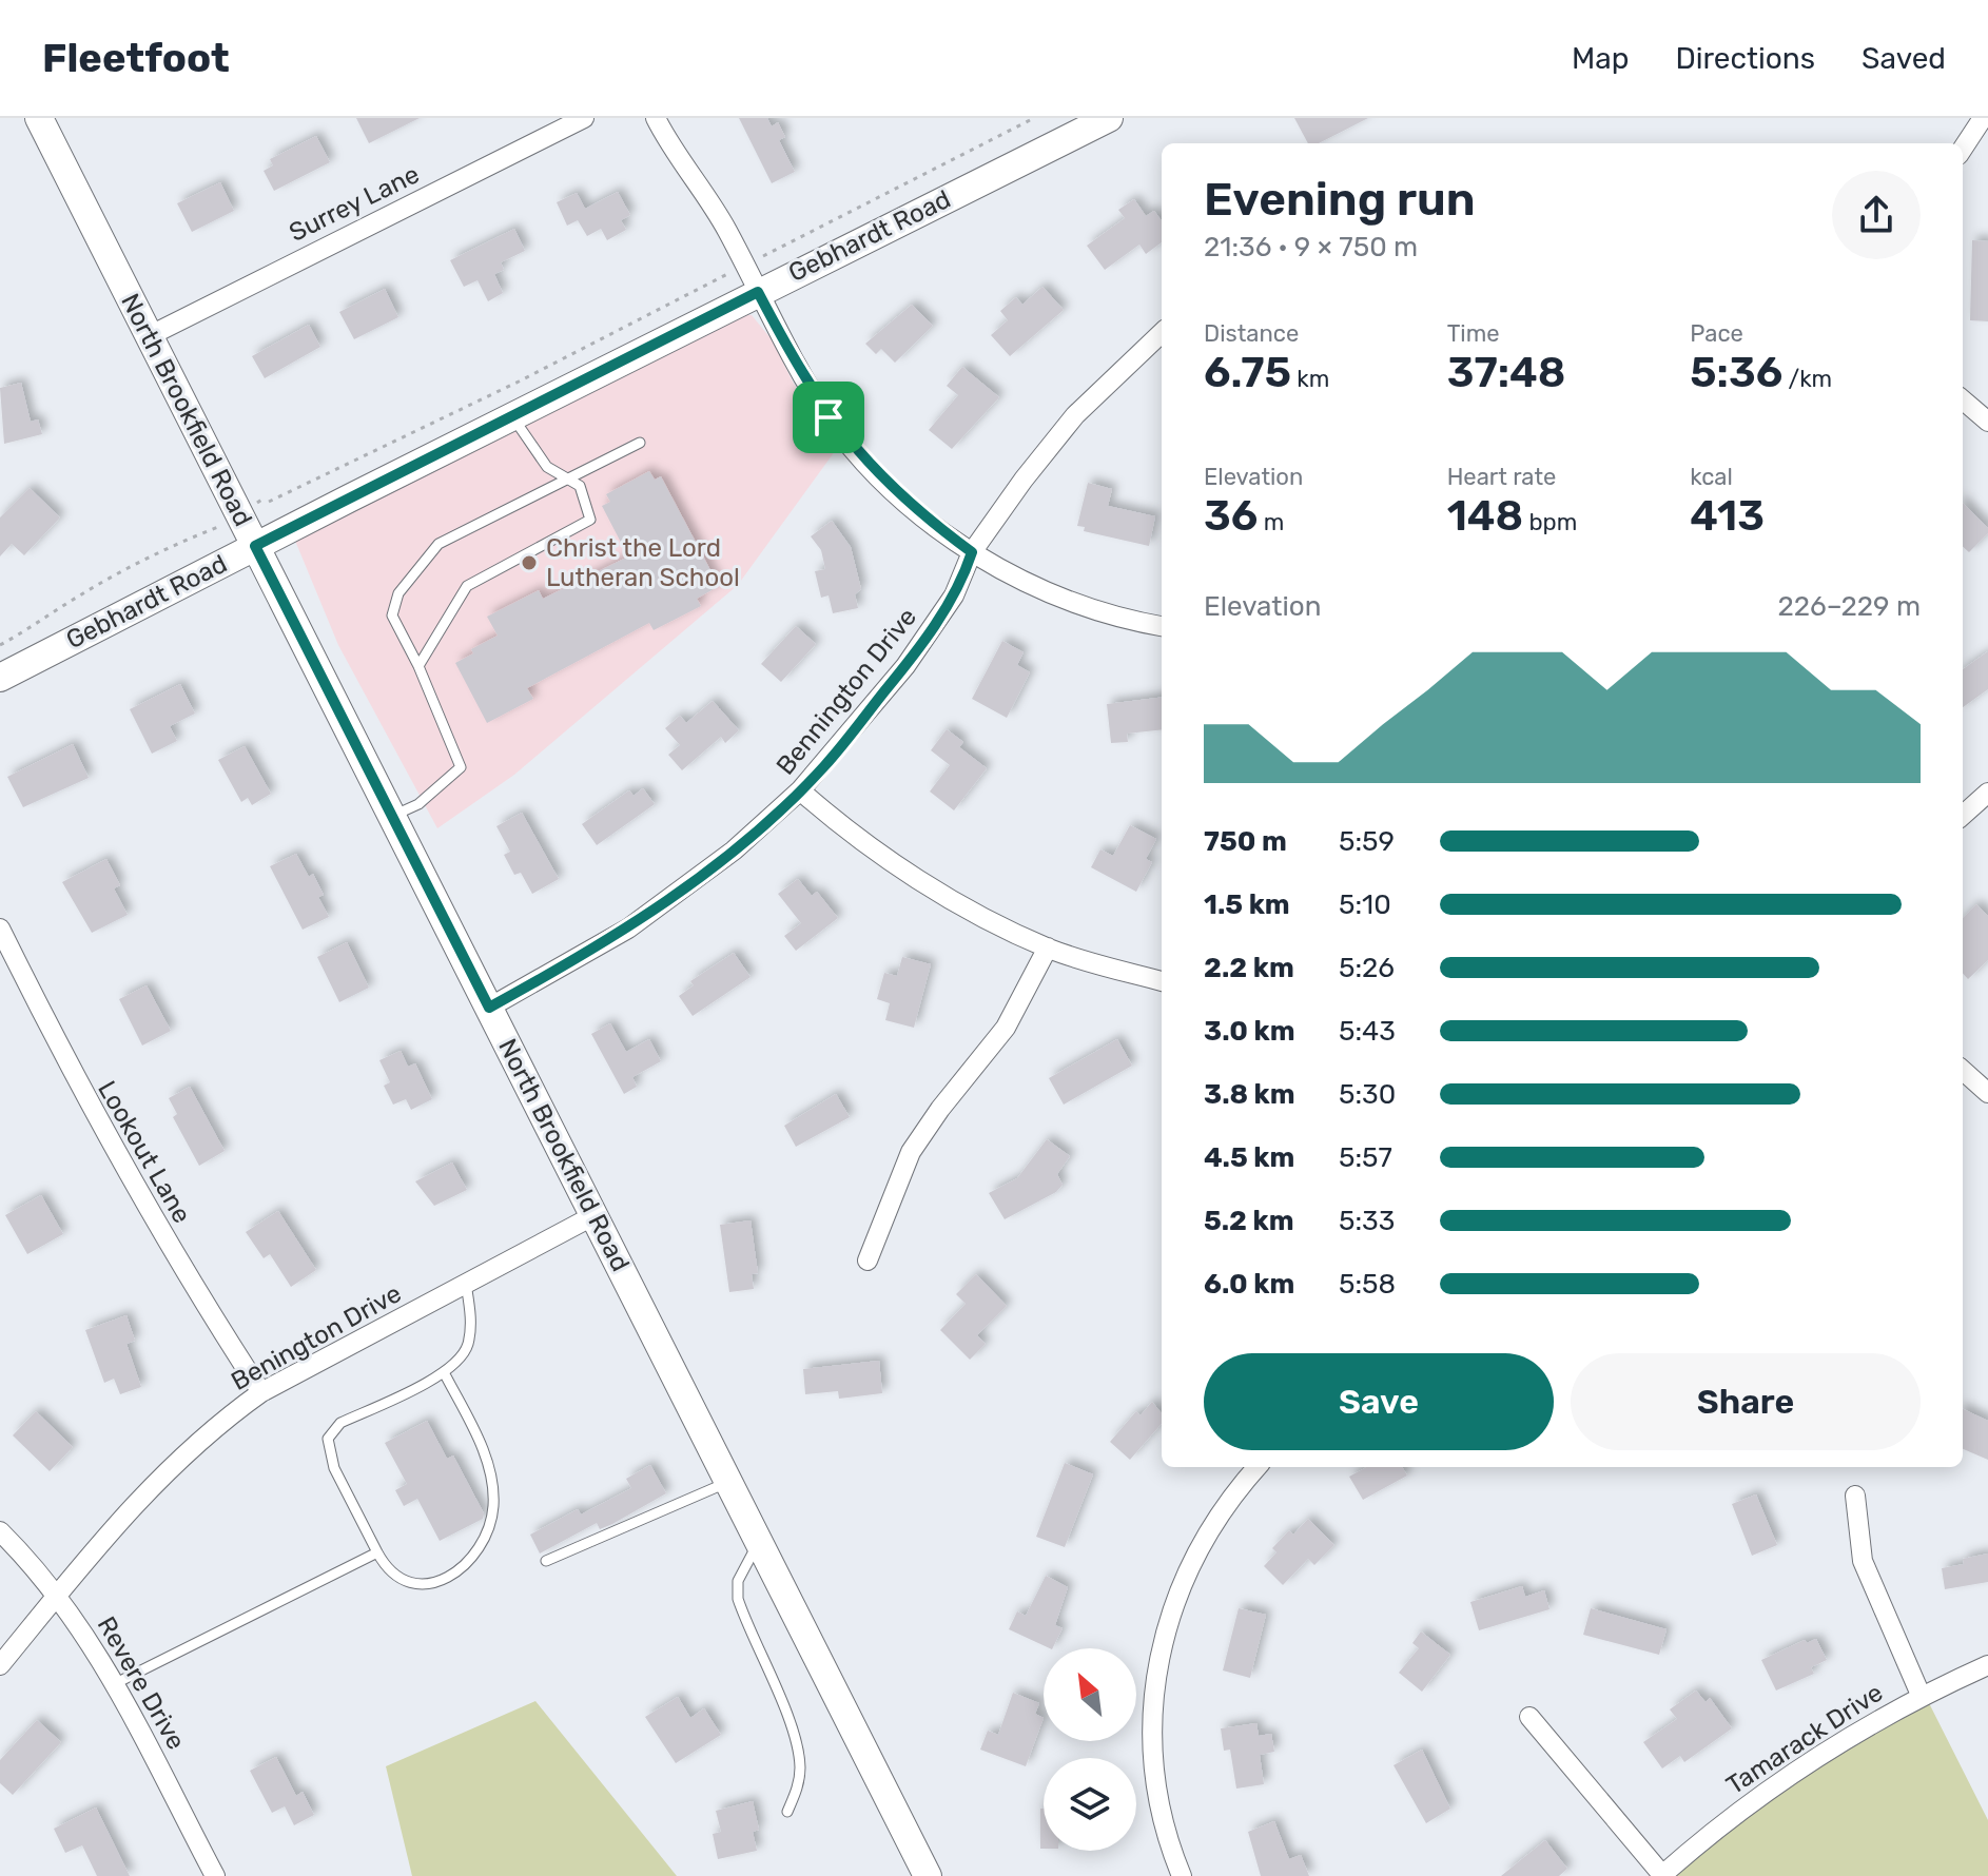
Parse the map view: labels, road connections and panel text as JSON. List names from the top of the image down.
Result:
{
  "streets": {
    "street": [
      "Surrey Lane",
      "Gebhardt Road",
      "North Brookfield Road",
      "Bennington Drive",
      "Lookout Lane",
      "Benington Drive",
      "Revere Drive",
      "Tamarack Drive"
    ]
  },
  "crossings": [
    ["Surrey Lane", "North Brookfield Road"],
    ["Gebhardt Road", "North Brookfield Road"],
    ["North Brookfield Road", "Bennington Drive"],
    ["North Brookfield Road", "Benington Drive"],
    ["Lookout Lane", "Benington Drive"],
    ["Benington Drive", "Revere Drive"]
  ],
  "places": ["Christ the Lord Lutheran School"],
  "north": "top left",
  "page": {
    "header": "Fleetfoot",
    "nav": ["Map", "Directions", "Saved"],
    "heading": ["Evening run", "21:36 · 9 × 750 m"],
    "stats": [
      ["Distance", "6.75 km"],
      ["Time", "37:48"],
      ["Pace", "5:36 /km"],
      ["Elevation", "36 m"],
      ["Heart rate", "148 bpm"],
      ["kcal", "413"]
    ],
    "chart": ["Elevation", "226–229 m"],
    "list": [
      {
        "name": "750 m",
        "note": "5:59"
      },
      {
        "name": "1.5 km",
        "note": "5:10"
      },
      {
        "name": "2.2 km",
        "note": "5:26"
      },
      {
        "name": "3.0 km",
        "note": "5:43"
      },
      {
        "name": "3.8 km",
        "note": "5:30"
      },
      {
        "name": "4.5 km",
        "note": "5:57"
      },
      {
        "name": "5.2 km",
        "note": "5:33"
      },
      {
        "name": "6.0 km",
        "note": "5:58"
      }
    ],
    "buttons": ["Save", "Share"]
  }
}
